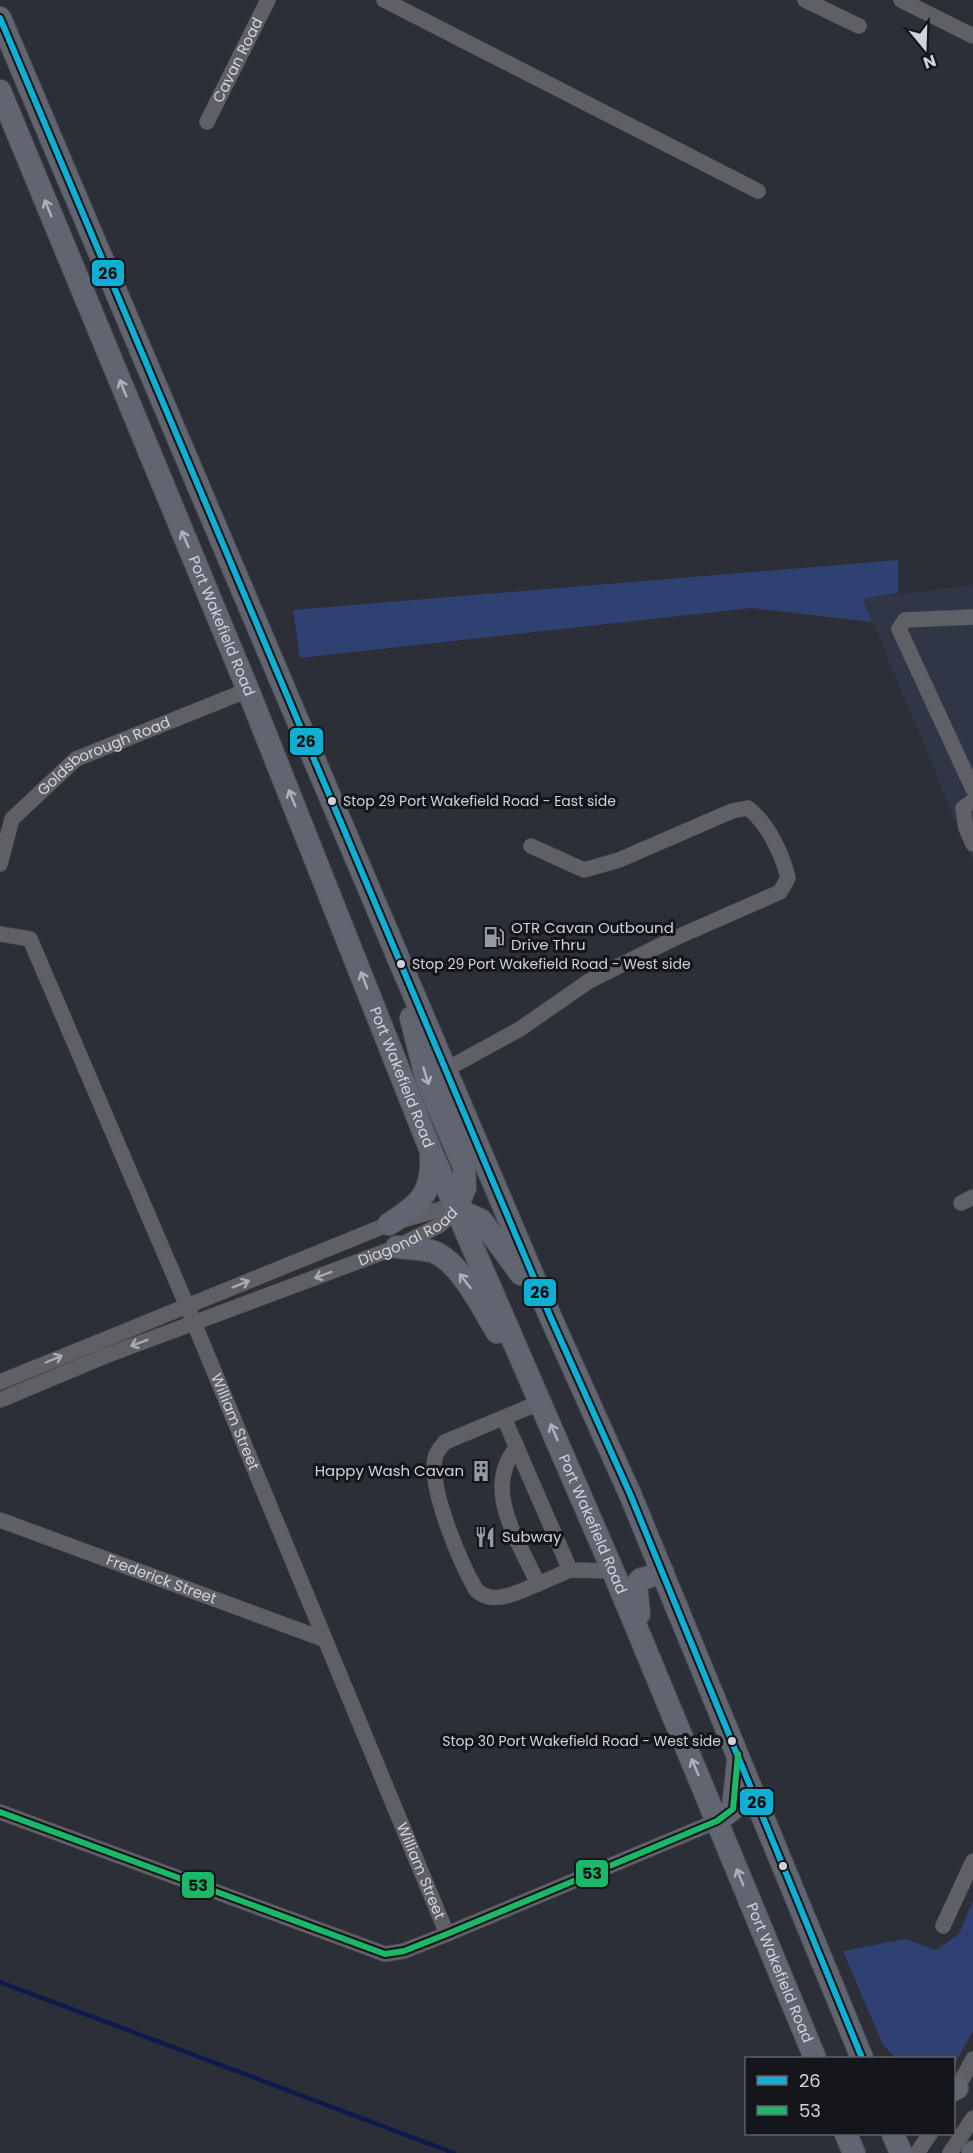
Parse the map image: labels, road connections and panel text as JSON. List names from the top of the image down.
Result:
{
  "streets": {
    "highway": ["Port Wakefield Road"],
    "street": [
      "Cavan Road",
      "Goldsborough Road",
      "Diagonal Road",
      "William Street",
      "Frederick Street"
    ]
  },
  "crossings": [
    ["Port Wakefield Road", "Goldsborough Road"],
    ["Port Wakefield Road", "Diagonal Road"],
    ["Diagonal Road", "William Street"],
    ["William Street", "Frederick Street"]
  ],
  "places": {
    "other": ["Stop 29 Port Wakefield Road - East side", "Stop 29 Port Wakefield Road - West side", "Stop 30 Port Wakefield Road - West side"],
    "fuel station": ["OTR Cavan Outbound Drive Thru"],
    "building": ["Happy Wash Cavan"],
    "restaurant": ["Subway"]
  },
  "lines": ["transit line 26", "transit line 53"],
  "legend": ["26", "53"],
  "north": "bottom"
}
